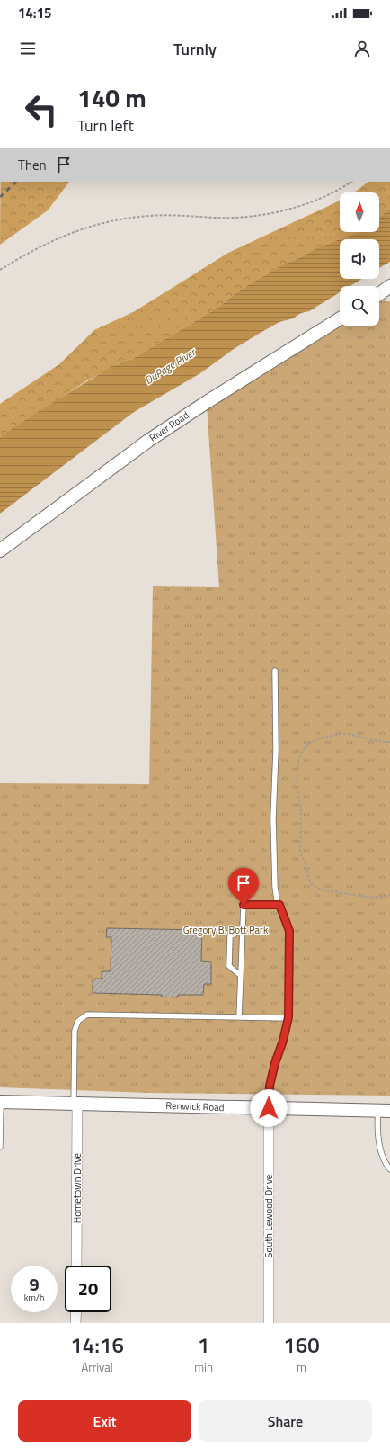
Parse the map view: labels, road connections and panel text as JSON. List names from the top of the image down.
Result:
{
  "streets": {
    "street": [
      "River Road",
      "Renwick Road",
      "Hometown Drive",
      "South Lewood Drive"
    ]
  },
  "crossings": [
    ["Renwick Road", "Hometown Drive"],
    ["Renwick Road", "South Lewood Drive"]
  ],
  "water": ["DuPage River"],
  "parks": ["Gregory B. Bott Park"],
  "north": "top",
  "page": {
    "status": "14:15",
    "header": "Turnly",
    "turn": ["140 m", "Turn left"],
    "then": "Then",
    "speed": "9 km/h",
    "limit": "20",
    "eta": [
      "14:16",
      "Arrival",
      "1",
      "min",
      "160",
      "m"
    ],
    "buttons": ["Exit", "Share"]
  }
}
